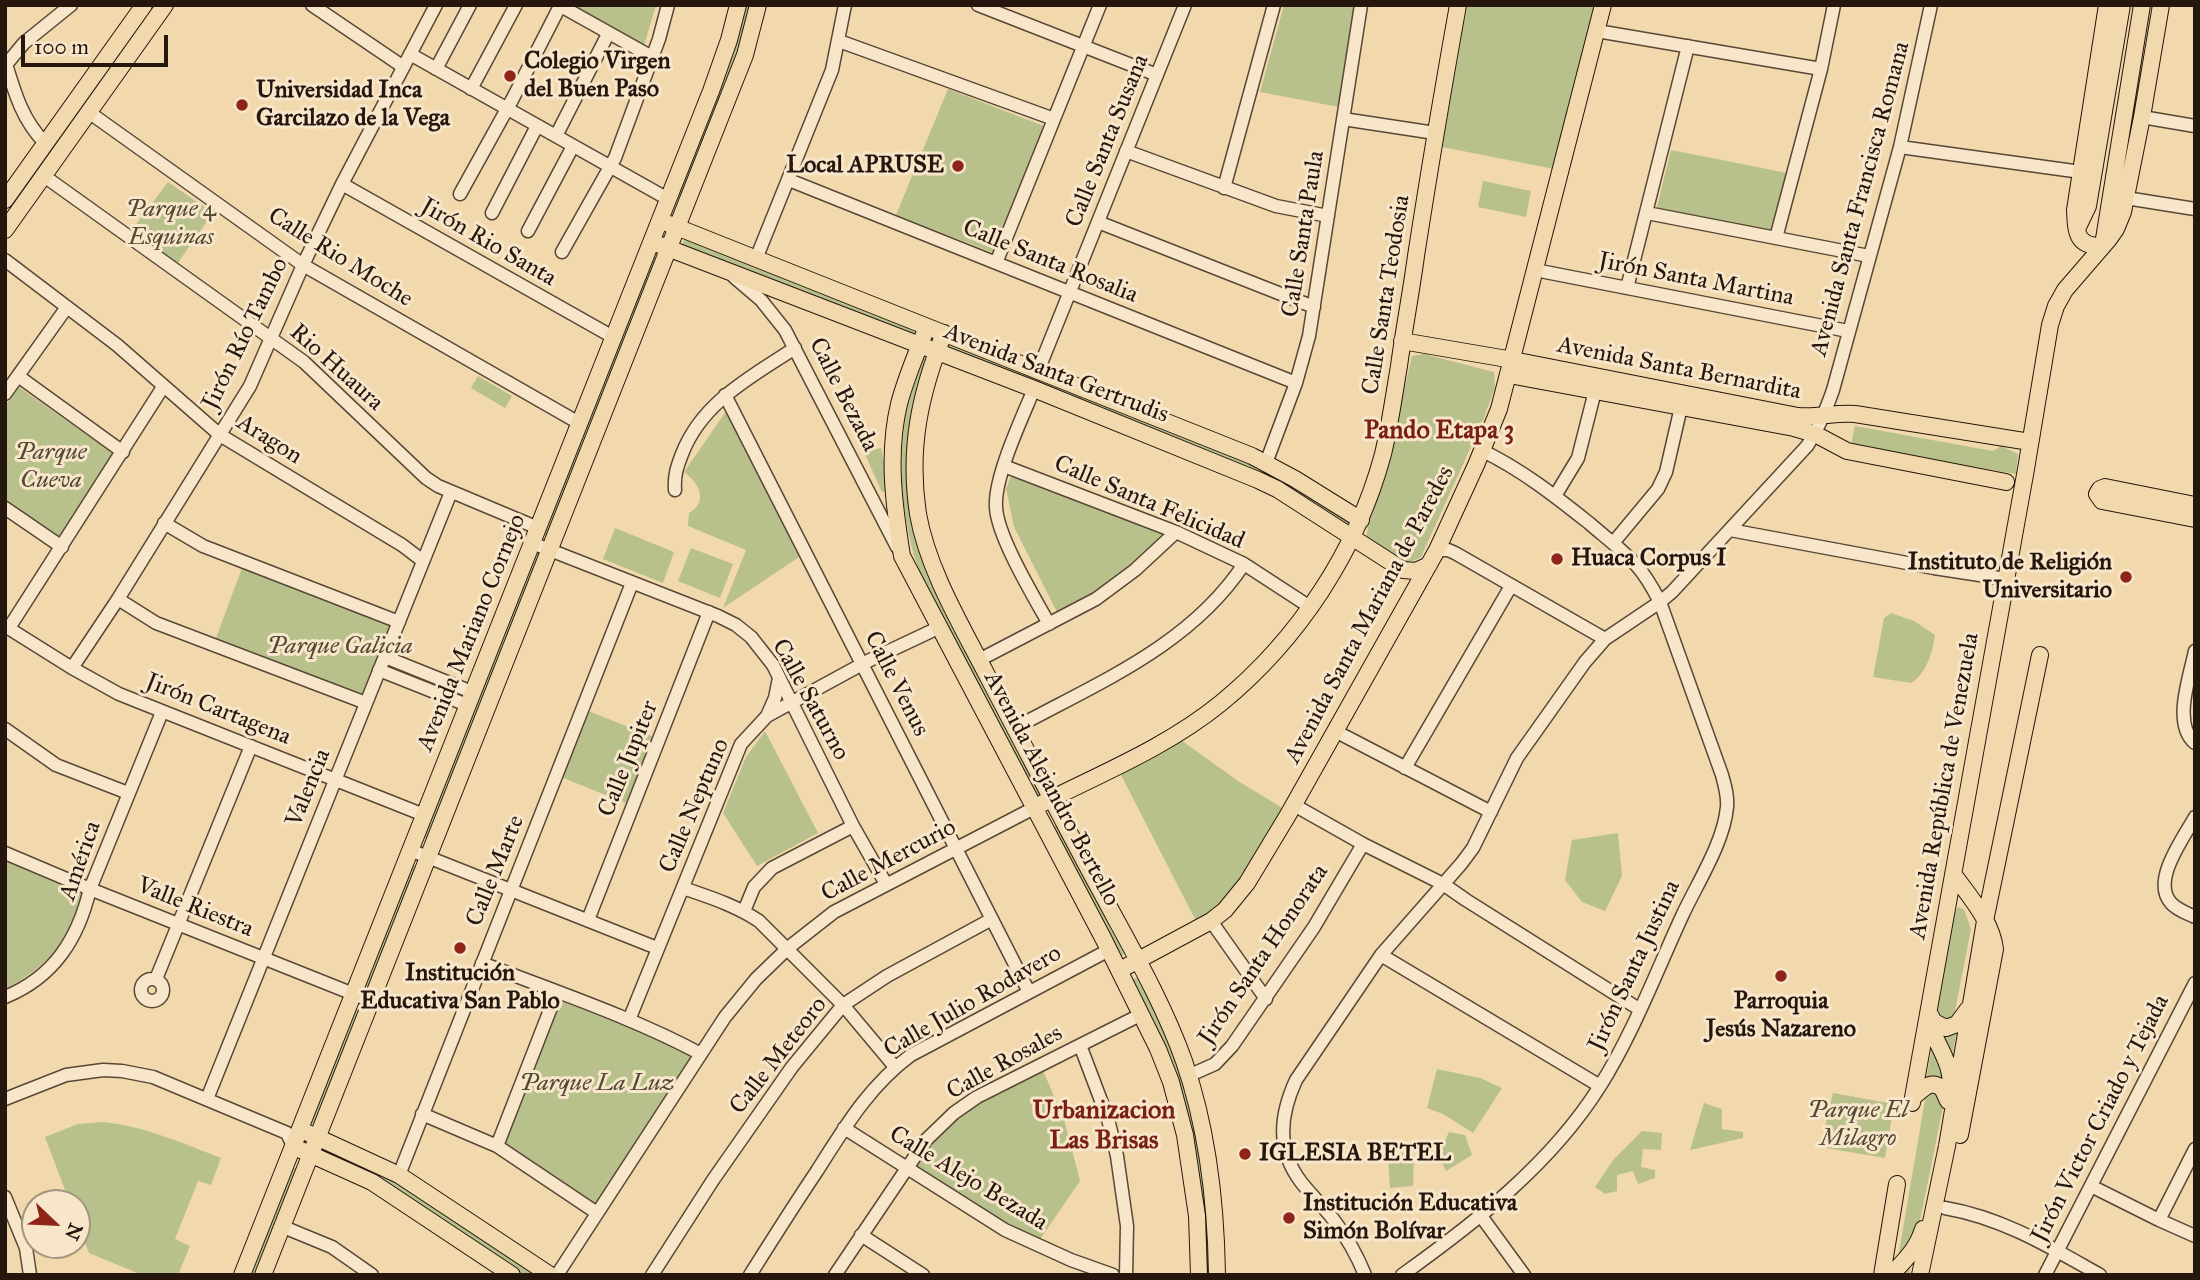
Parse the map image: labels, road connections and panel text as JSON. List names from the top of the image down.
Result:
{
  "streets": {
    "main road": [
      "Calle Santa Teodosia",
      "Avenida Santa Bernardita",
      "Avenida Santa Gertrudis",
      "Avenida Santa Mariana de Paredes",
      "Avenida Mariano Cornejo",
      "Avenida República de Venezuela",
      "Avenida Alejandro Bertello"
    ],
    "street": [
      "Calle Santa Susana",
      "Avenida Santa Francisca Romana",
      "Calle Santa Paula",
      "Jirón Rio Santa",
      "Calle Rio Moche",
      "Calle Santa Rosalia",
      "Jirón Santa Martina",
      "Jirón Río Tambo",
      "Rio Huaura",
      "Calle Bezada",
      "Aragon",
      "Calle Santa Felicidad",
      "Calle Venus",
      "Calle Saturno",
      "Jirón Cartagena",
      "Calle Jupiter",
      "Valencia",
      "Calle Neptuno",
      "América",
      "Calle Mercurio",
      "Calle Marte",
      "Valle Riestra",
      "Jirón Santa Honorata",
      "Jirón Santa Justina",
      "Calle Julio Rodavero",
      "Calle Meteoro",
      "Calle Rosales",
      "Jirón Victor Criado y Tejada",
      "Calle Alejo Bezada"
    ]
  },
  "crossings": [
    ["Calle Santa Susana", "Calle Santa Rosalia"],
    ["Calle Santa Susana", "Avenida Santa Gertrudis"],
    ["Avenida Santa Francisca Romana", "Jirón Santa Martina"],
    ["Avenida Santa Francisca Romana", "Avenida Santa Bernardita"],
    ["Avenida Santa Francisca Romana", "Avenida Santa Gertrudis"],
    ["Avenida Santa Francisca Romana", "Jirón Santa Justina"],
    ["Calle Santa Paula", "Calle Santa Rosalia"],
    ["Calle Santa Paula", "Avenida Santa Gertrudis"],
    ["Jirón Rio Santa", "Jirón Río Tambo"],
    ["Jirón Rio Santa", "Avenida Mariano Cornejo"],
    ["Calle Rio Moche", "Jirón Río Tambo"],
    ["Calle Rio Moche", "Avenida Mariano Cornejo"],
    ["Jirón Santa Martina", "Avenida Santa Mariana de Paredes"],
    ["Calle Santa Teodosia", "Avenida Santa Bernardita"],
    ["Calle Santa Teodosia", "Avenida Santa Gertrudis"],
    ["Calle Santa Teodosia", "Calle Santa Felicidad"],
    ["Calle Santa Teodosia", "Avenida Alejandro Bertello"],
    ["Calle Santa Teodosia", "Calle Mercurio"],
    ["Jirón Río Tambo", "Rio Huaura"],
    ["Jirón Río Tambo", "Aragon"],
    ["Jirón Río Tambo", "Jirón Cartagena"],
    ["Rio Huaura", "Avenida Mariano Cornejo"],
    ["Rio Huaura", "Calle Saturno"],
    ["Rio Huaura", "Valencia"],
    ["Avenida Santa Bernardita", "Avenida Santa Mariana de Paredes"],
    ["Avenida Santa Bernardita", "Avenida República de Venezuela"],
    ["Avenida Santa Gertrudis", "Calle Bezada"],
    ["Avenida Santa Gertrudis", "Avenida Santa Mariana de Paredes"],
    ["Avenida Santa Gertrudis", "Avenida Mariano Cornejo"],
    ["Avenida Santa Gertrudis", "Avenida Alejandro Bertello"],
    ["Calle Bezada", "Avenida Alejandro Bertello"],
    ["Aragon", "Valencia"],
    ["Avenida Santa Mariana de Paredes", "Avenida Alejandro Bertello"],
    ["Avenida Santa Mariana de Paredes", "Jirón Santa Justina"],
    ["Avenida Mariano Cornejo", "Calle Saturno"],
    ["Avenida Mariano Cornejo", "Jirón Cartagena"],
    ["Avenida Mariano Cornejo", "Valle Riestra"],
    ["Calle Venus", "Calle Neptuno"],
    ["Calle Venus", "Calle Mercurio"],
    ["Calle Venus", "Calle Julio Rodavero"],
    ["Calle Venus", "Calle Meteoro"],
    ["Calle Saturno", "Calle Jupiter"],
    ["Calle Saturno", "Calle Neptuno"],
    ["Calle Saturno", "Calle Mercurio"],
    ["Calle Saturno", "Calle Marte"],
    ["Jirón Cartagena", "Valencia"],
    ["Jirón Cartagena", "América"],
    ["Valencia", "Valle Riestra"],
    ["Avenida Alejandro Bertello", "Calle Neptuno"],
    ["Avenida Alejandro Bertello", "Calle Mercurio"],
    ["Avenida Alejandro Bertello", "Jirón Santa Honorata"],
    ["Avenida Alejandro Bertello", "Calle Julio Rodavero"],
    ["Avenida Alejandro Bertello", "Calle Rosales"],
    ["América", "Valle Riestra"],
    ["Calle Julio Rodavero", "Calle Alejo Bezada"],
    ["Calle Rosales", "Calle Alejo Bezada"]
  ],
  "districts": ["Pando Etapa 3", "Urbanizacion Las Brisas"],
  "parks": [
    "Parque 4 Esquinas",
    "Parque Cueva",
    "Parque Galicia",
    "Parque La Luz",
    "Parque El Milagro"
  ],
  "places": [
    "Colegio Virgen del Buen Paso",
    "Universidad Inca Garcilazo de la Vega",
    "Local APRUSE",
    "Huaca Corpus I",
    "Instituto de Religión Universitario",
    "Institución Educativa San Pablo",
    "Parroquia Jesús Nazareno",
    "IGLESIA BETEL",
    "Institución Educativa Simón Bolívar"
  ],
  "scale_bar": "100 m",
  "north": "bottom right"
}
